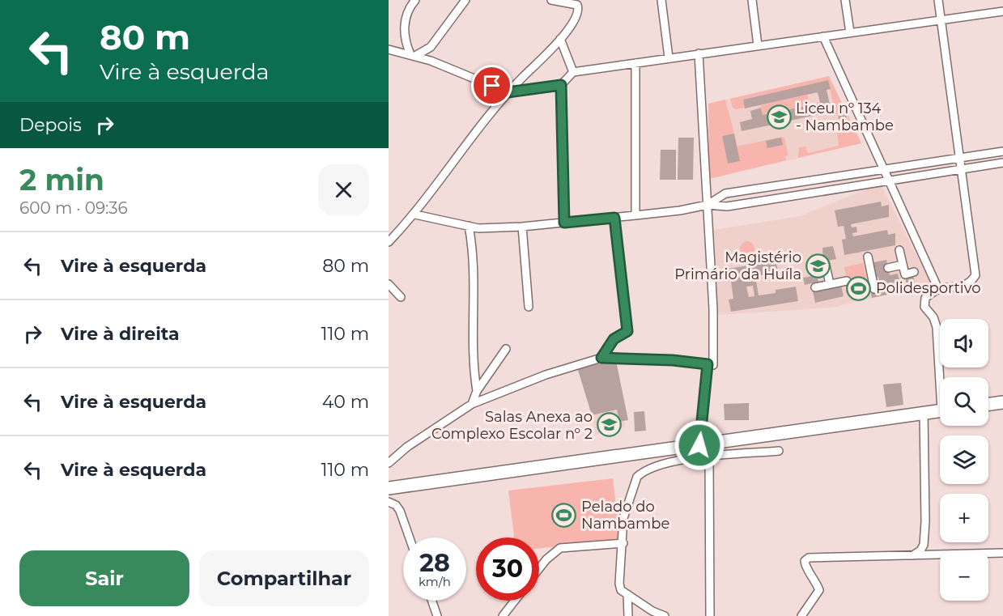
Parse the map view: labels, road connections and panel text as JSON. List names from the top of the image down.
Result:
{
  "places": {
    "school or university": ["Liceu nº 134 - Nambambe", "Magistério Primário da Huíla", "Salas Anexa ao Complexo Escolar nº 2"],
    "sports": ["Polidesportivo", "Pelado do Nambambe"]
  },
  "page": {
    "turn": ["80 m", "Vire à esquerda"],
    "then": "Depois",
    "heading": ["2 min", "600 m · 09:36"],
    "list": [
      {
        "name": "Vire à esquerda",
        "value": "80 m"
      },
      {
        "name": "Vire à direita",
        "value": "110 m"
      },
      {
        "name": "Vire à esquerda",
        "value": "40 m"
      },
      {
        "name": "Vire à esquerda",
        "value": "110 m"
      }
    ],
    "map_buttons": ["+", "−"],
    "speed": "28 km/h",
    "limit": "30",
    "buttons": ["Sair", "Compartilhar"]
  }
}
